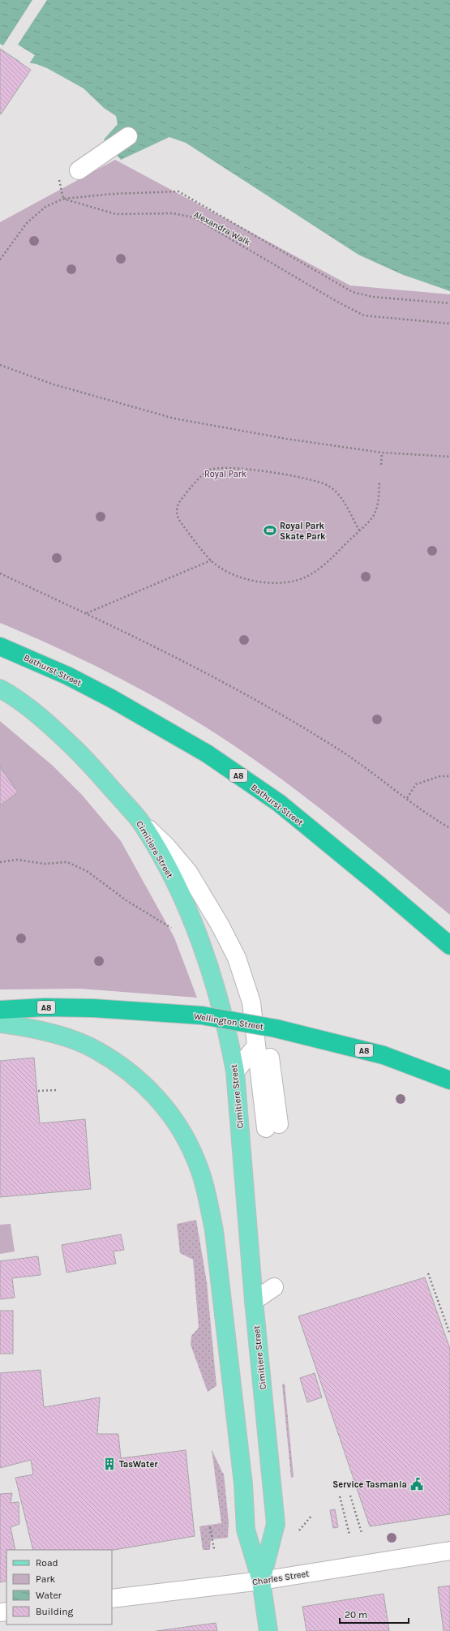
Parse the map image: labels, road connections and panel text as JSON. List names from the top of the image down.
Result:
{
  "streets": {
    "highway": ["Bathurst Street", "A8", "Wellington Street"],
    "main road": ["Cimitiere Street"],
    "street": ["Charles Street"],
    "path": ["Alexandra Walk"]
  },
  "crossings": [
    ["Cimitiere Street", "Charles Street"]
  ],
  "parks": ["Royal Park"],
  "places": {
    "sports": ["Royal Park Skate Park"],
    "building": ["TasWater"],
    "public building": ["Service Tasmania"]
  },
  "legend": [
    "Road",
    "Park",
    "Water",
    "Building"
  ],
  "scale_bar": "20 m"
}
